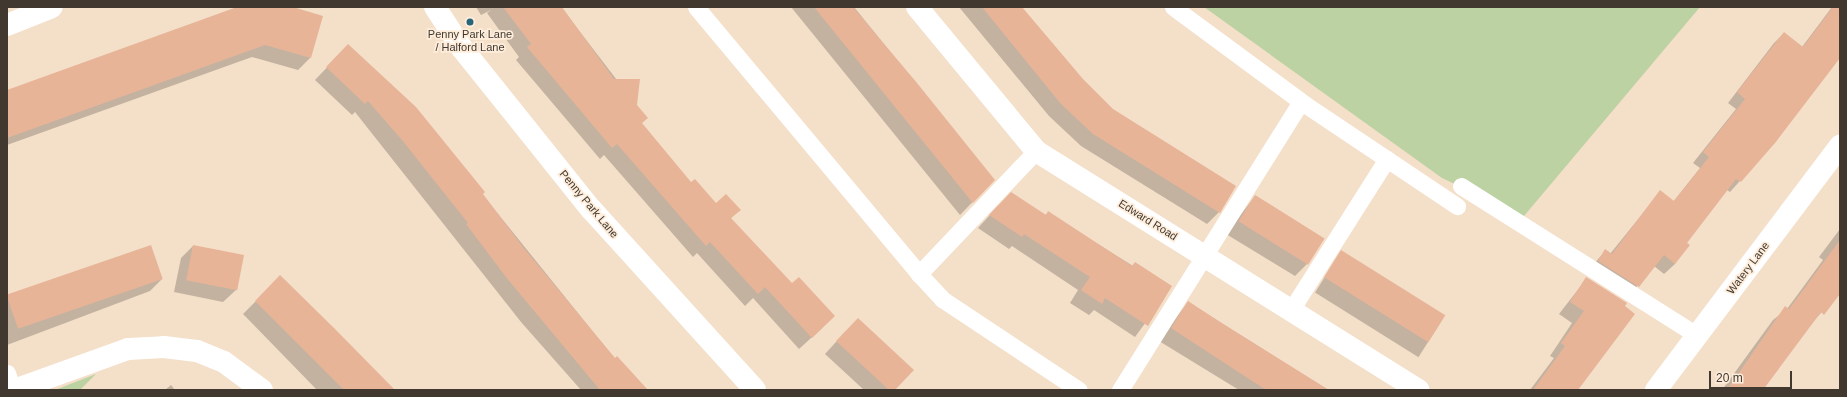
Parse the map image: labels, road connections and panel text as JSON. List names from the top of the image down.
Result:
{
  "streets": {
    "street": ["Penny Park Lane", "Edward Road", "Watery Lane"]
  },
  "places": ["Penny Park Lane / Halford Lane"],
  "scale_bar": "20 m"
}
